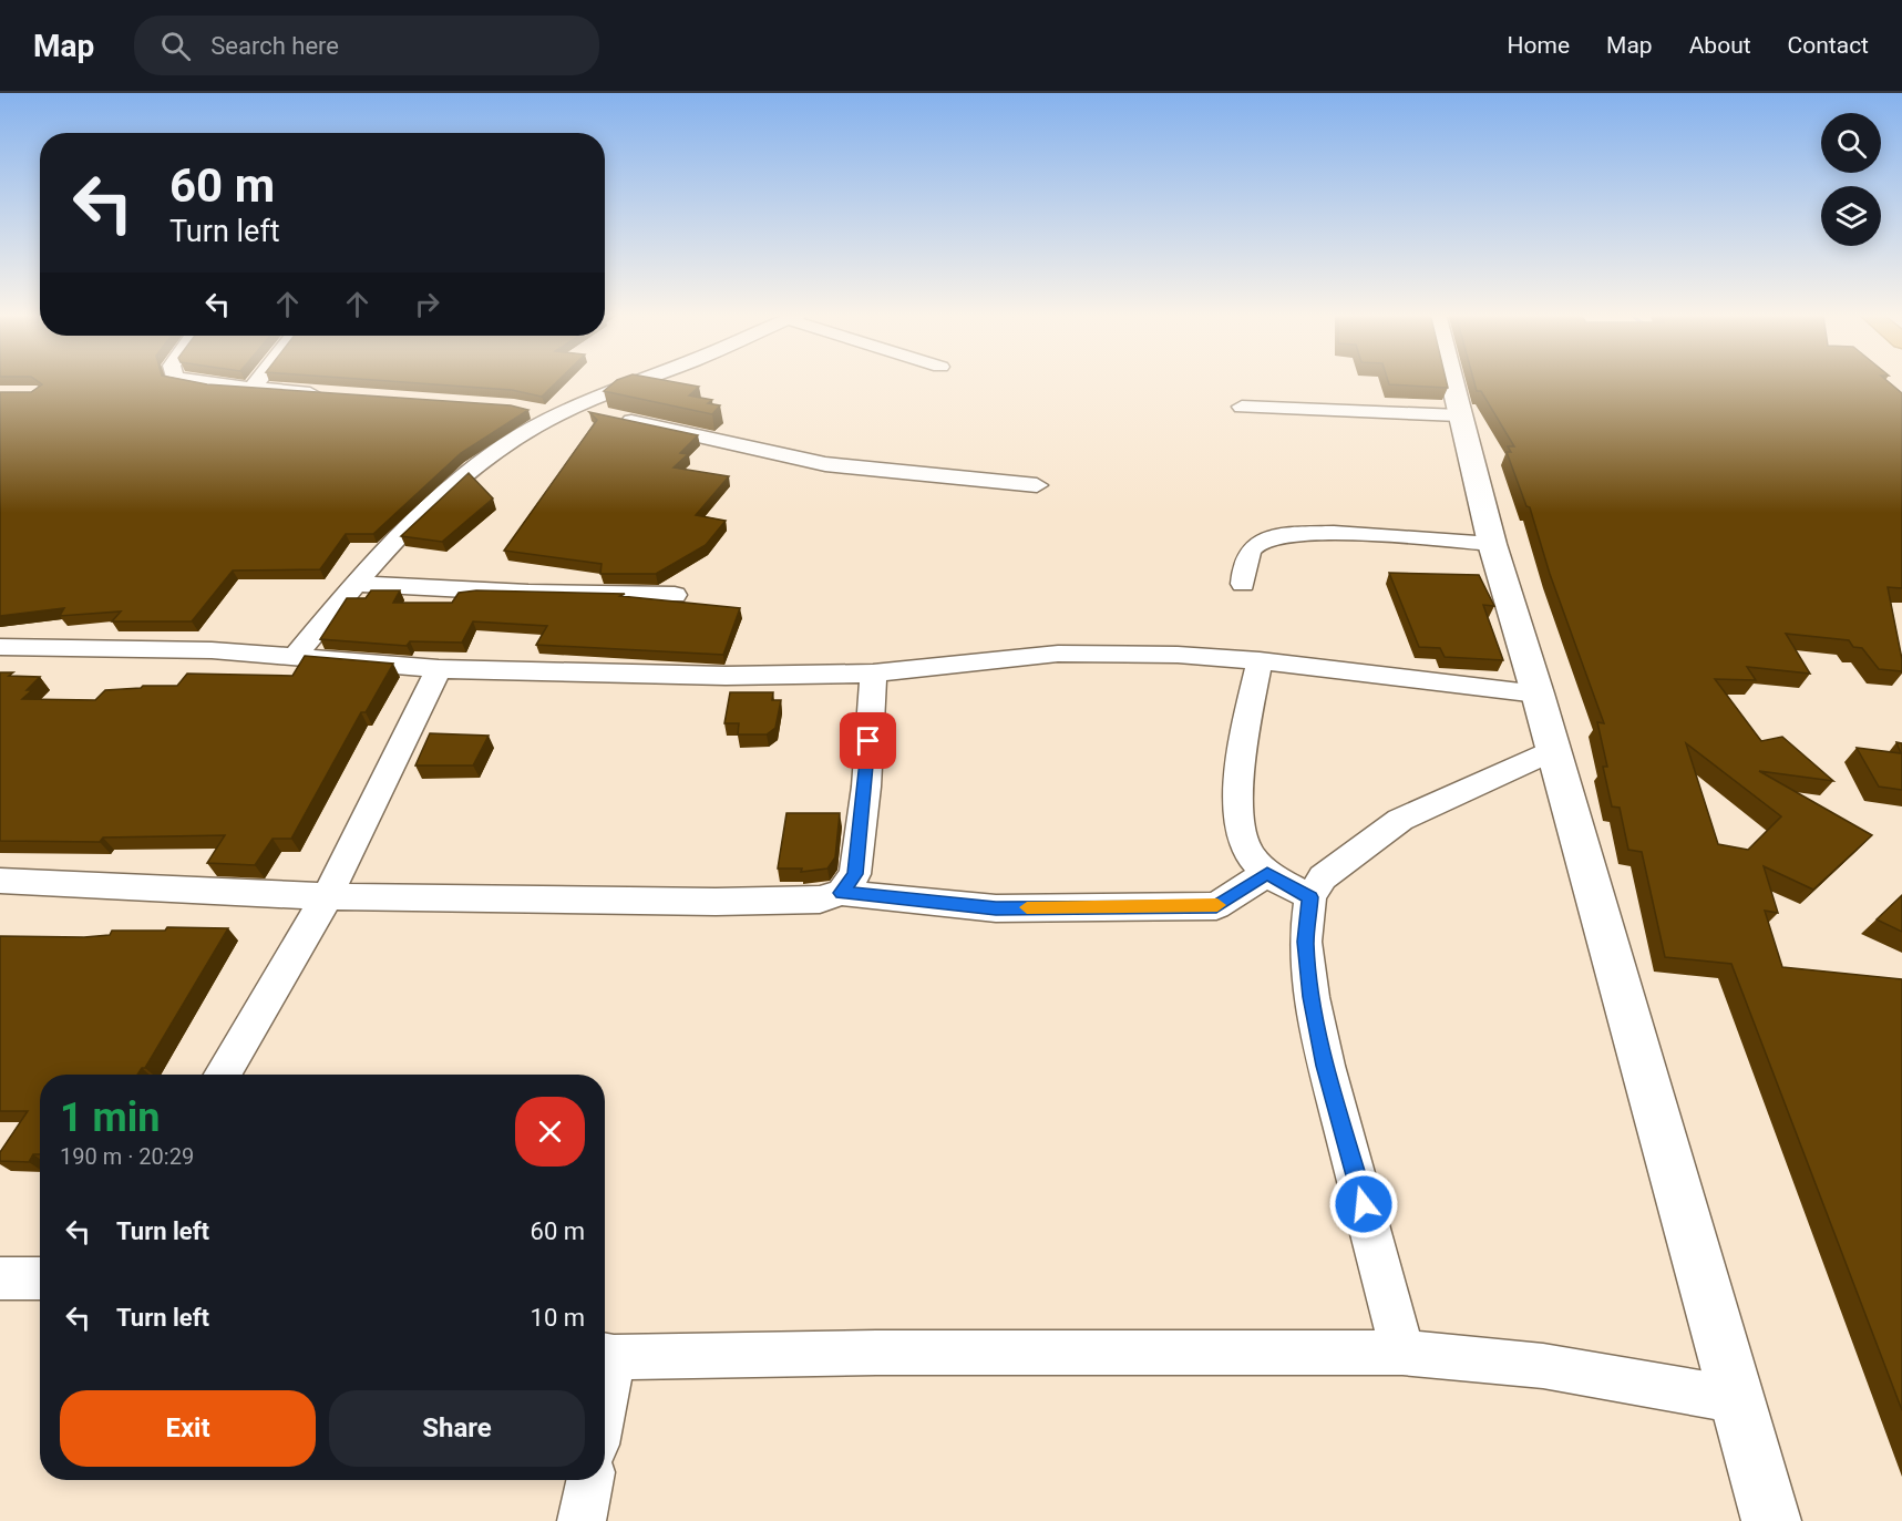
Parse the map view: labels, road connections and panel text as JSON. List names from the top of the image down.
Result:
{
  "page": {
    "header": "Map",
    "search": "Search here",
    "nav": [
      "Home",
      "Map",
      "About",
      "Contact"
    ],
    "turn": ["60 m", "Turn left"],
    "heading": ["1 min", "190 m · 20:29"],
    "list": [
      {
        "name": "Turn left",
        "value": "60 m"
      },
      {
        "name": "Turn left",
        "value": "10 m"
      }
    ],
    "buttons": ["Exit", "Share"]
  }
}
